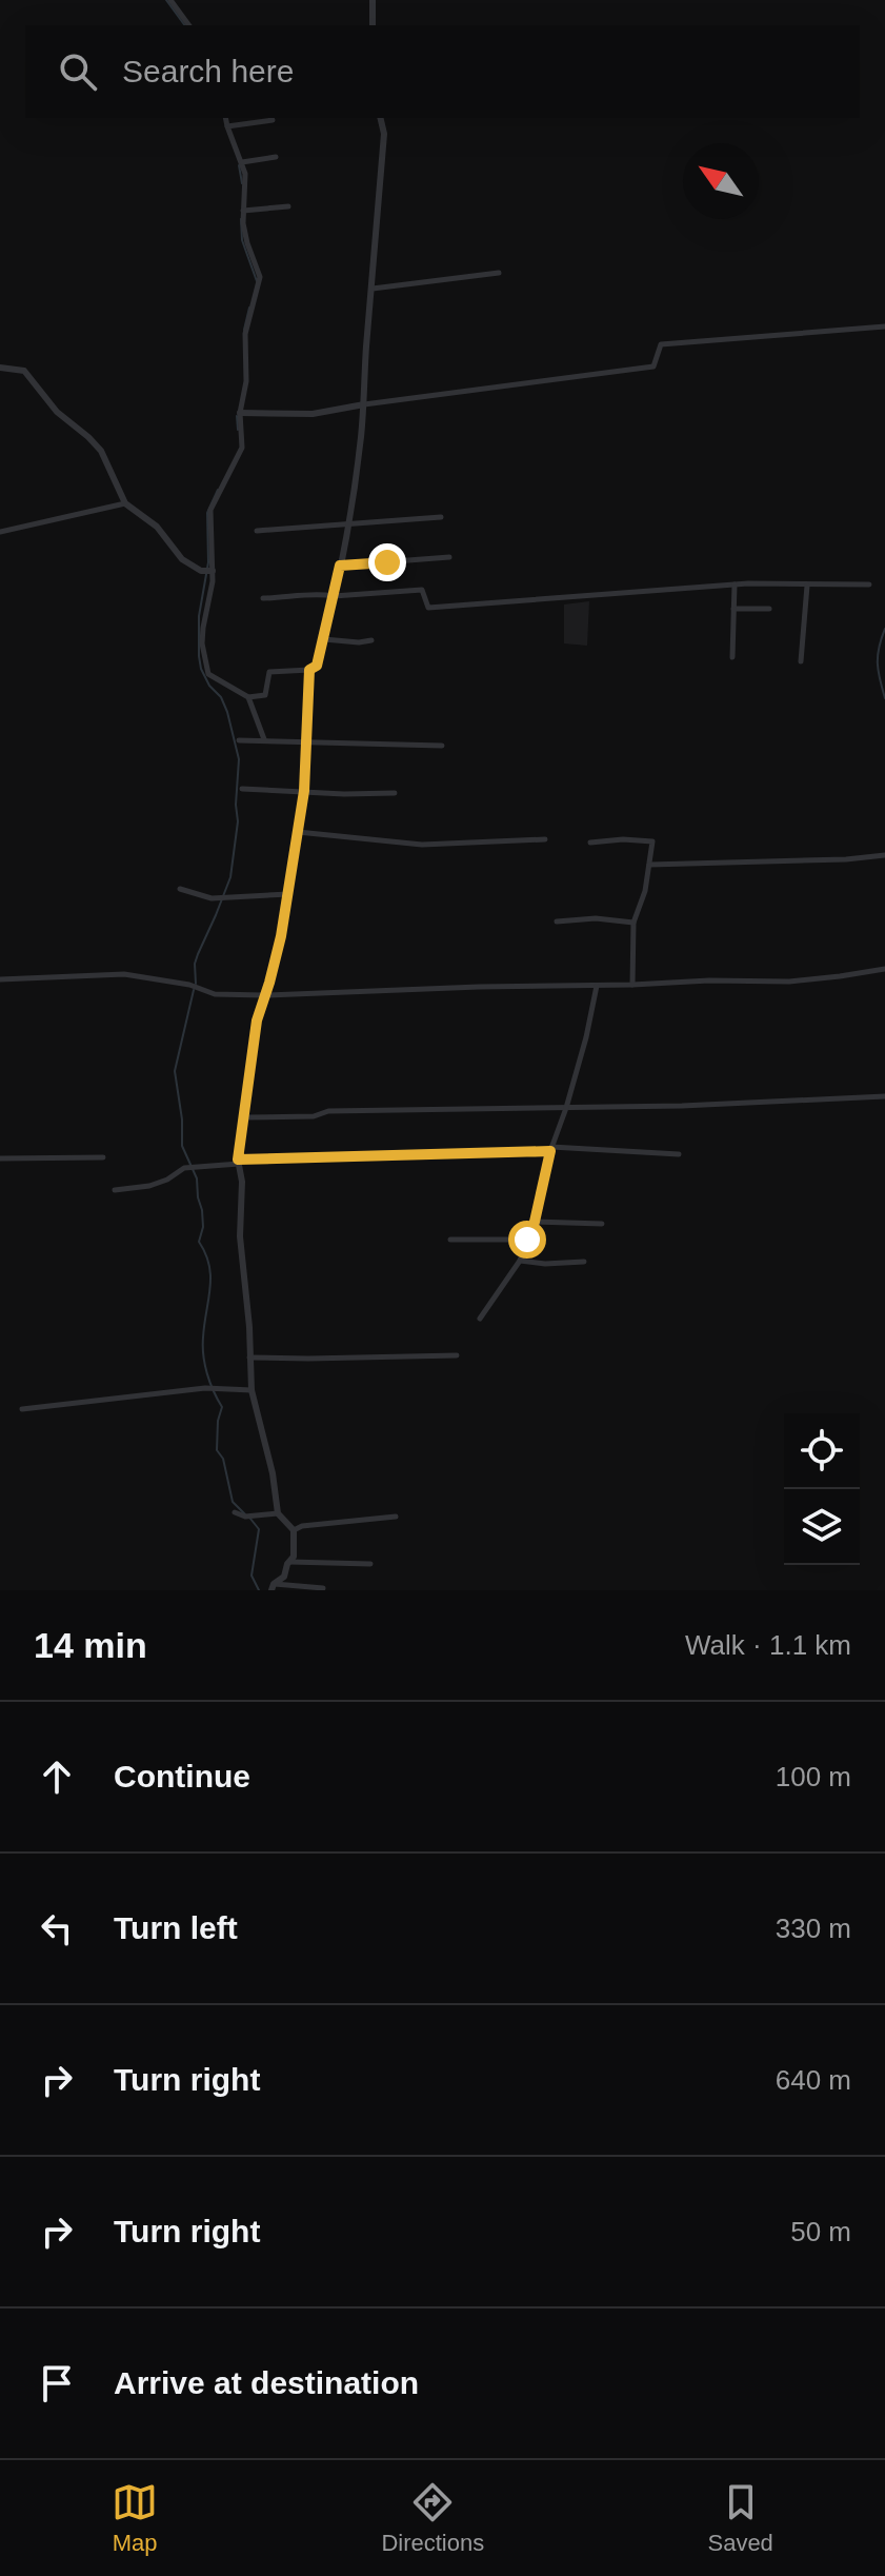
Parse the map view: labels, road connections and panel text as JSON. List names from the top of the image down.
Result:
{
  "north": "top left",
  "page": {
    "search": "Search here",
    "heading": ["14 min", "Walk · 1.1 km"],
    "list": [
      ["Continue", "100 m"],
      ["Turn left", "330 m"],
      ["Turn right", "640 m"],
      ["Turn right", "50 m"],
      "Arrive at destination"
    ],
    "nav": ["Map", "Directions", "Saved"]
  }
}
